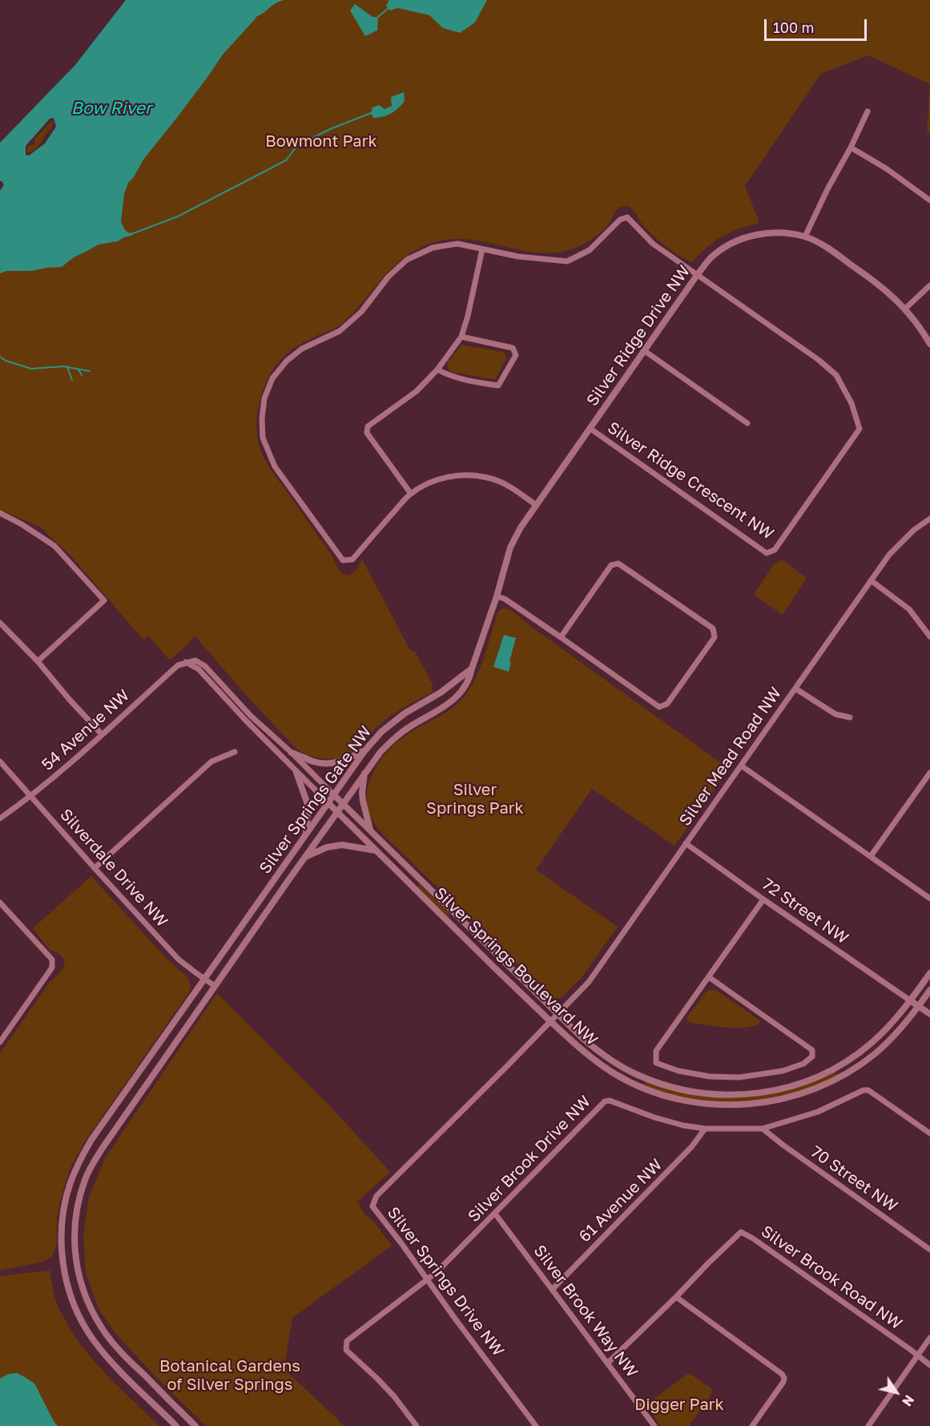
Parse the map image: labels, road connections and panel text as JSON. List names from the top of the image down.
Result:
{
  "streets": {
    "street": [
      "Silver Ridge Drive NW",
      "Silver Ridge Crescent NW",
      "54 Avenue NW",
      "Silver Mead Road NW",
      "Silver Springs Gate NW",
      "Silverdale Drive NW",
      "72 Street NW",
      "Silver Springs Boulevard NW",
      "Silver Brook Drive NW",
      "70 Street NW",
      "61 Avenue NW",
      "Silver Brook Road NW",
      "Silver Springs Drive NW",
      "Silver Brook Way NW"
    ]
  },
  "crossings": [
    ["Silver Ridge Drive NW", "Silver Ridge Crescent NW"],
    ["Silver Ridge Drive NW", "Silver Springs Gate NW"],
    ["54 Avenue NW", "Silverdale Drive NW"],
    ["54 Avenue NW", "Silver Springs Boulevard NW"],
    ["Silver Mead Road NW", "72 Street NW"],
    ["Silver Mead Road NW", "Silver Springs Boulevard NW"],
    ["Silver Mead Road NW", "Silver Springs Drive NW"],
    ["Silver Springs Gate NW", "Silverdale Drive NW"],
    ["Silver Springs Gate NW", "Silver Springs Boulevard NW"],
    ["72 Street NW", "Silver Springs Boulevard NW"],
    ["Silver Springs Boulevard NW", "Silver Springs Drive NW"],
    ["Silver Brook Drive NW", "70 Street NW"],
    ["Silver Brook Drive NW", "61 Avenue NW"],
    ["Silver Brook Drive NW", "Silver Springs Drive NW"],
    ["Silver Brook Drive NW", "Silver Brook Way NW"],
    ["61 Avenue NW", "Silver Brook Way NW"],
    ["Silver Brook Road NW", "Silver Brook Way NW"]
  ],
  "water": ["Bow River"],
  "parks": [
    "Bowmont Park",
    "Silver Springs Park",
    "Botanical Gardens of Silver Springs",
    "Digger Park"
  ],
  "scale_bar": "100 m",
  "north": "bottom right"
}
